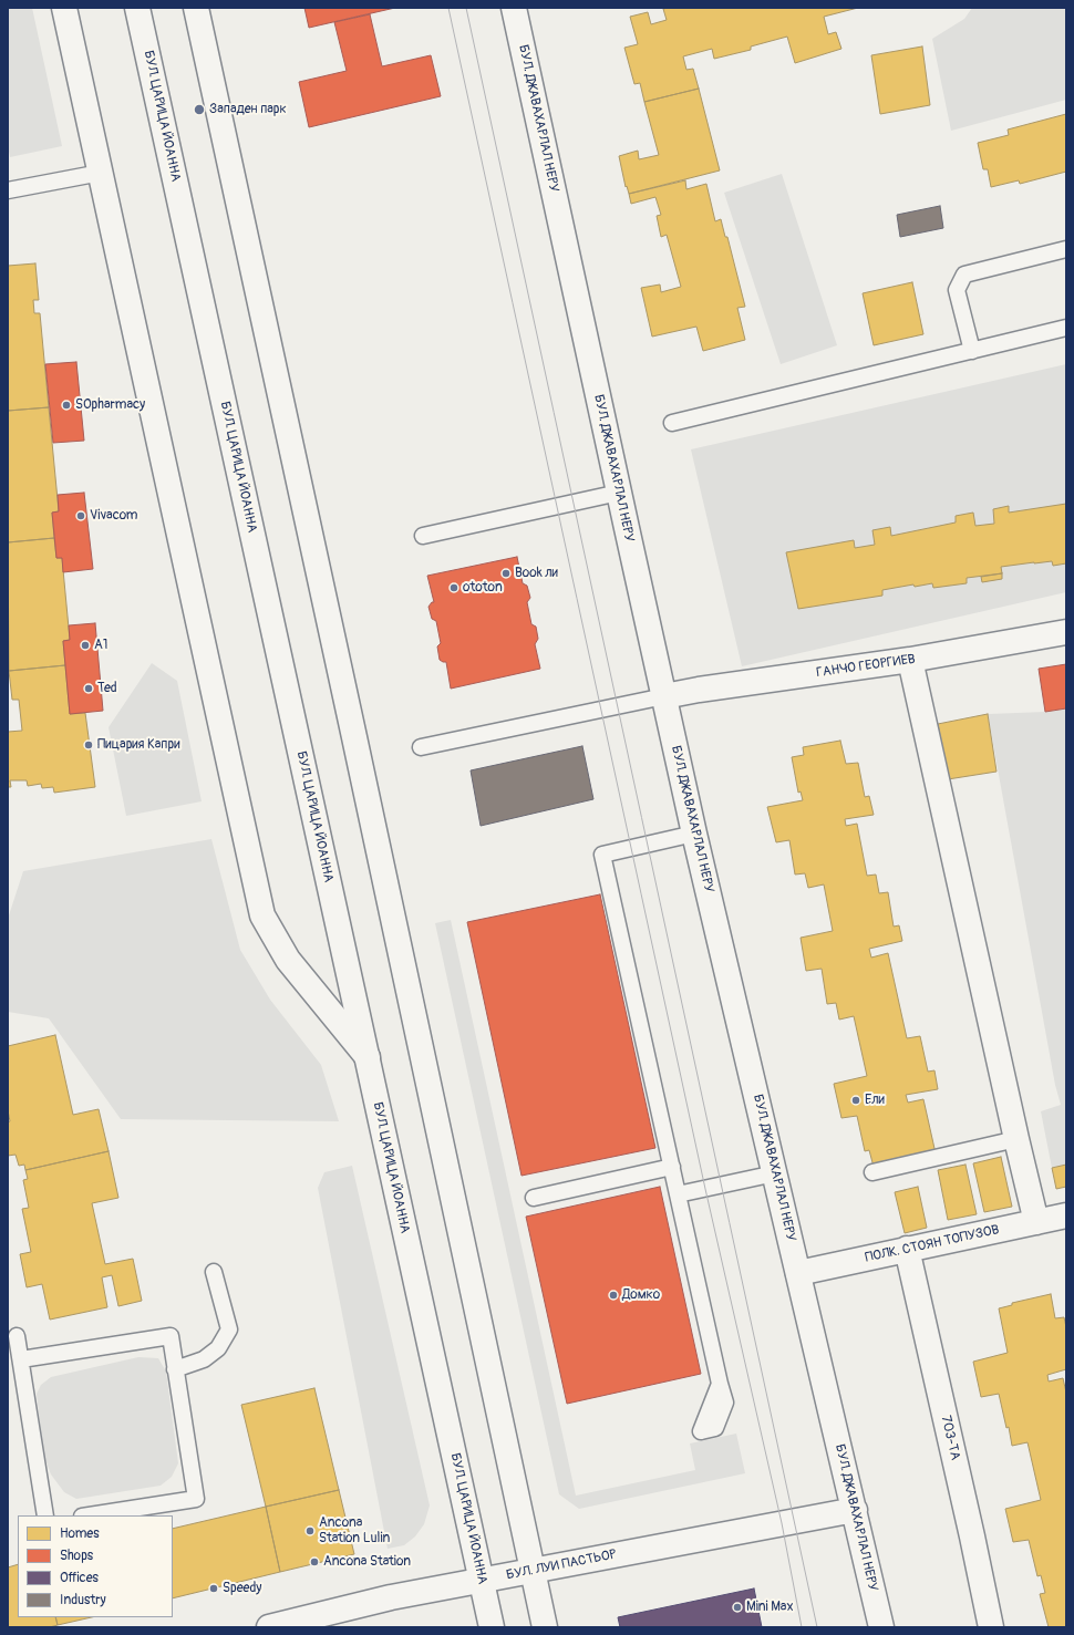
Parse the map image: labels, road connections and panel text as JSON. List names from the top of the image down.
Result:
{
  "streets": {
    "street": [
      "БУЛ. ЦАРИЦА ЙОАННА",
      "БУЛ. ДЖАВАХАРЛАЛ НЕРУ",
      "ГАНЧО ГЕОРГИЕВ",
      "ПОЛК. СТОЯН ТОПУЗОВ",
      "703-ТА",
      "БУЛ. ЛУИ ПАСТЬОР"
    ]
  },
  "crossings": [
    ["БУЛ. ЦАРИЦА ЙОАННА", "БУЛ. ЛУИ ПАСТЬОР"],
    ["БУЛ. ДЖАВАХАРЛАЛ НЕРУ", "ГАНЧО ГЕОРГИЕВ"],
    ["БУЛ. ДЖАВАХАРЛАЛ НЕРУ", "ПОЛК. СТОЯН ТОПУЗОВ"],
    ["БУЛ. ДЖАВАХАРЛАЛ НЕРУ", "БУЛ. ЛУИ ПАСТЬОР"],
    ["ПОЛК. СТОЯН ТОПУЗОВ", "703-ТА"]
  ],
  "places": [
    "Западен парк",
    "SOpharmacy",
    "Vivacom",
    "Book ли",
    "ototon",
    "A1",
    "Ted",
    "Пицария Капри",
    "Ели",
    "Домко",
    "Ancona Station Lulin",
    "Ancona Station",
    "Speedy",
    "Mini Max"
  ],
  "legend": [
    "Homes",
    "Shops",
    "Offices",
    "Industry"
  ]
}
